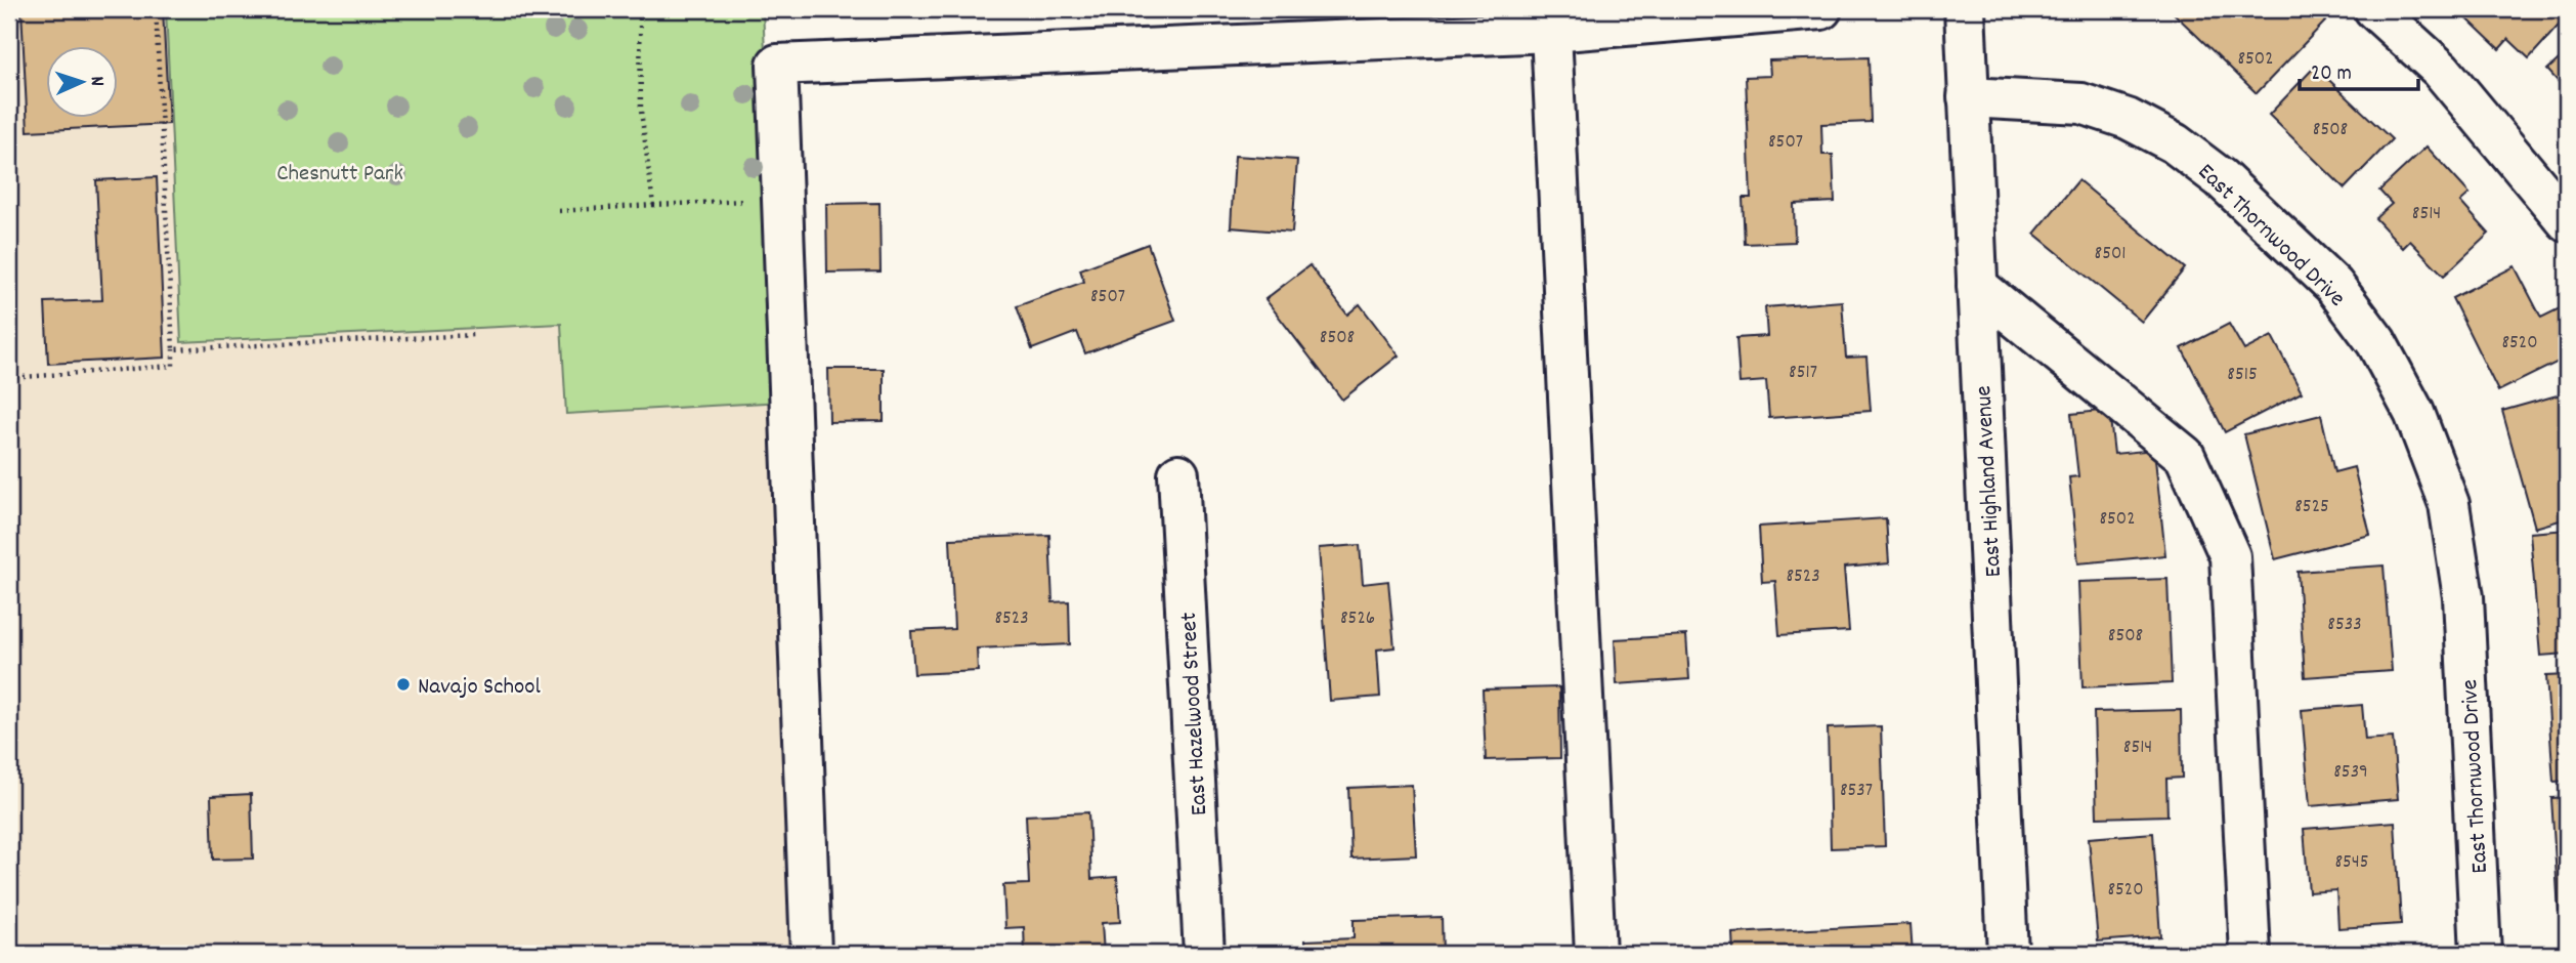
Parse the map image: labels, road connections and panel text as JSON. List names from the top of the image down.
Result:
{
  "streets": {
    "street": ["East Thornwood Drive", "East Highland Avenue", "East Hazelwood Street"]
  },
  "crossings": [
    ["East Thornwood Drive", "East Highland Avenue"]
  ],
  "parks": ["Chesnutt Park"],
  "places": ["Navajo School"],
  "house_numbers": [
    "8502",
    "8508",
    "8507",
    "8514",
    "8501",
    "8507",
    "8508",
    "8520",
    "8517",
    "8515",
    "8525",
    "8502",
    "8523",
    "8523",
    "8526",
    "8533",
    "8508",
    "8514",
    "8539",
    "8537",
    "8545",
    "8520"
  ],
  "scale_bar": "20 m",
  "north": "right"
}
